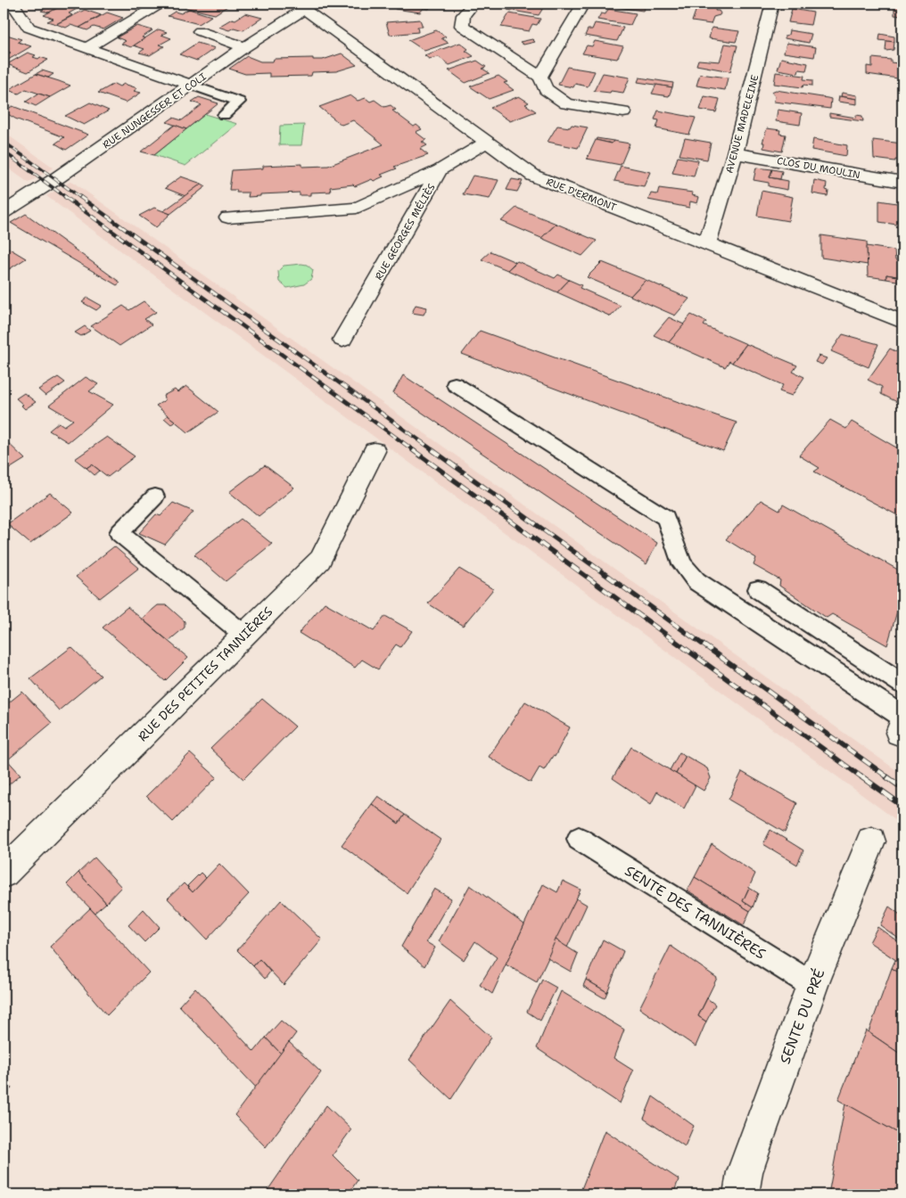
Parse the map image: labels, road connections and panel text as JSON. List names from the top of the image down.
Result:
{
  "streets": {
    "street": [
      "RUE NUNGESSER ET COLI",
      "AVENUE MADELEINE",
      "CLOS DU MOULIN",
      "RUE D'ERMONT",
      "RUE GEORGES MÉLIÈS",
      "RUE DES PETITES TANNIÈRES",
      "SENTE DU PRÉ"
    ],
    "lane": ["SENTE DES TANNIÈRES"]
  },
  "crossings": [
    ["RUE NUNGESSER ET COLI", "RUE D'ERMONT"],
    ["AVENUE MADELEINE", "CLOS DU MOULIN"],
    ["AVENUE MADELEINE", "RUE D'ERMONT"],
    ["RUE D'ERMONT", "RUE GEORGES MÉLIÈS"],
    ["SENTE DES TANNIÈRES", "SENTE DU PRÉ"]
  ]
}
